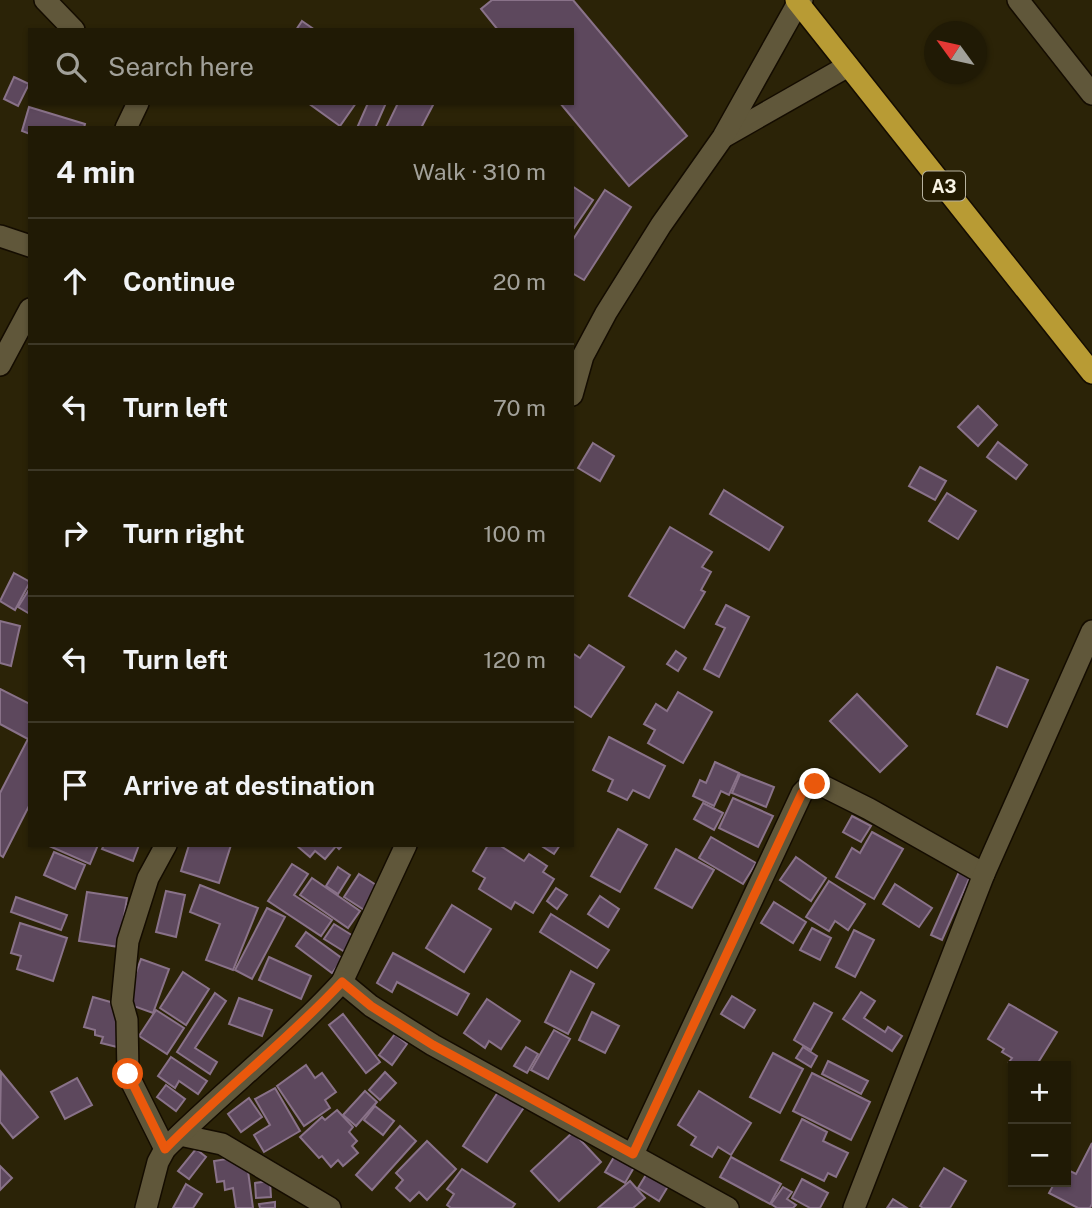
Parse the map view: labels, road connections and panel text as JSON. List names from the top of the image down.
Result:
{
  "streets": {
    "highway": ["A3"]
  },
  "north": "top left",
  "page": {
    "search": "Search here",
    "heading": ["4 min", "Walk · 310 m"],
    "list": [
      ["Continue", "20 m"],
      ["Turn left", "70 m"],
      ["Turn right", "100 m"],
      ["Turn left", "120 m"],
      "Arrive at destination"
    ],
    "map_buttons": ["+", "−"]
  }
}
